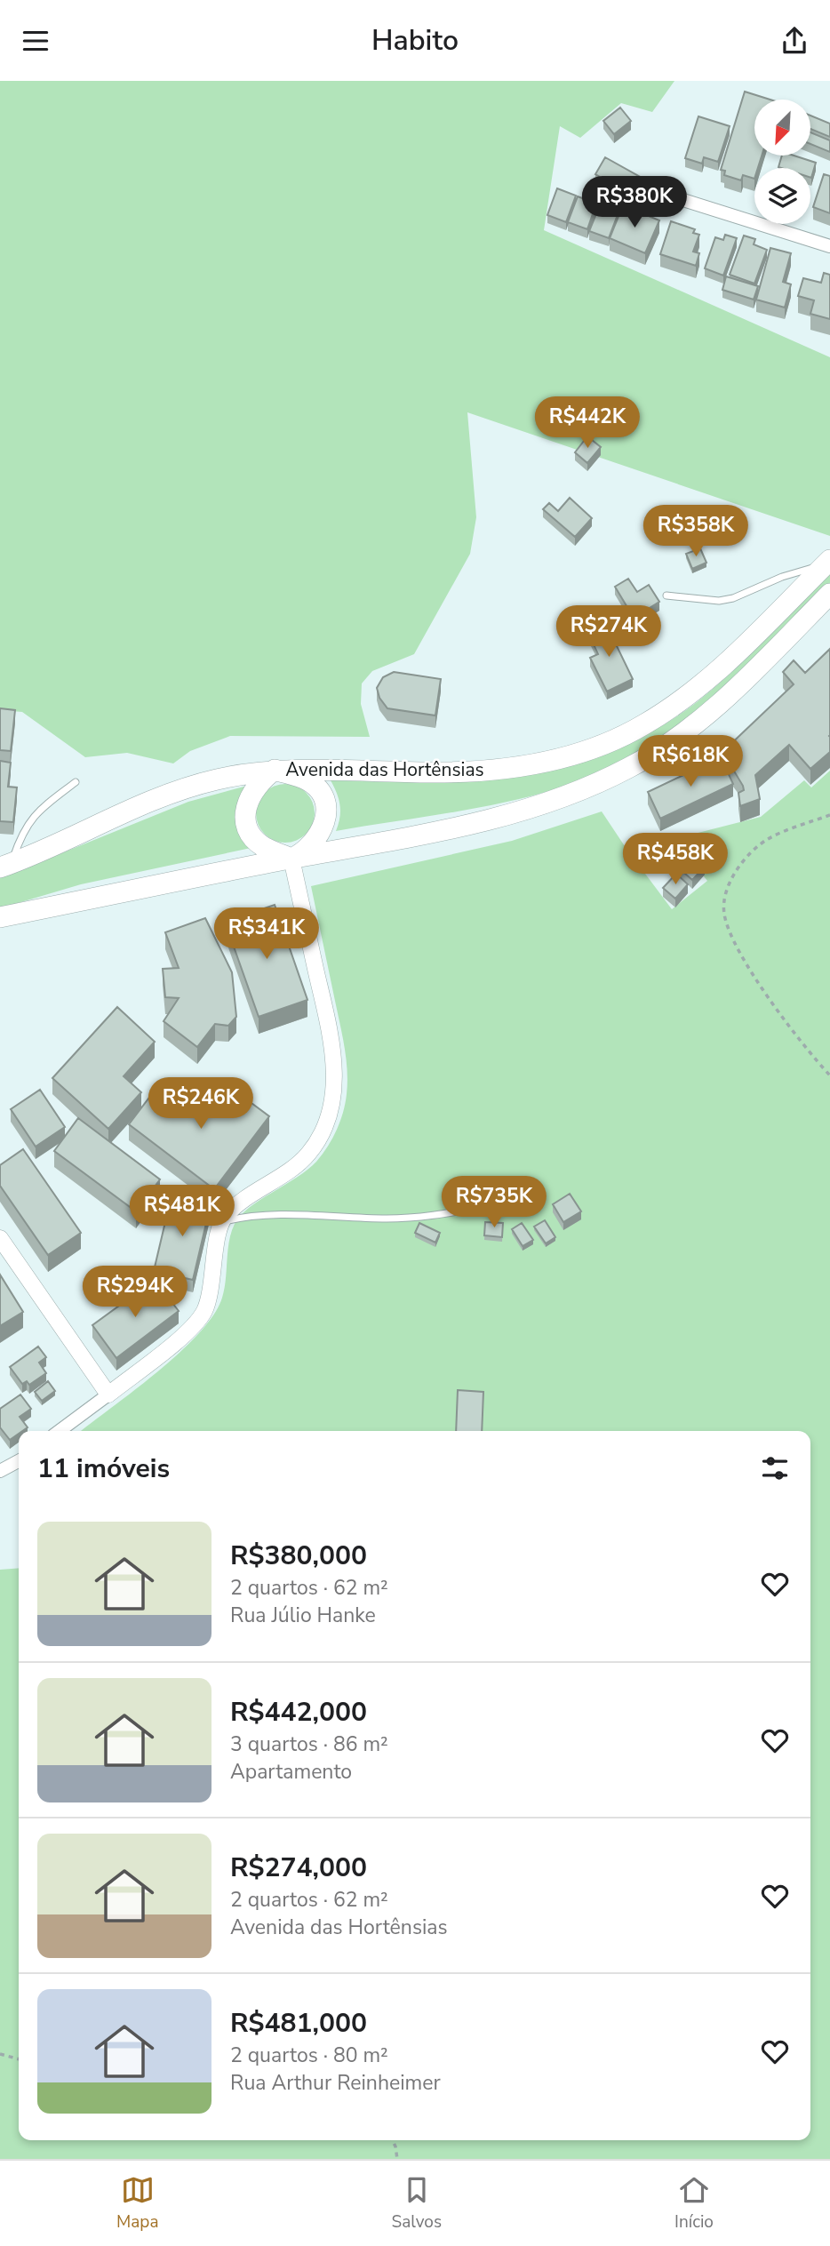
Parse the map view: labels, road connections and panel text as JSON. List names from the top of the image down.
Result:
{
  "streets": {
    "main road": ["Avenida das Hortênsias"]
  },
  "north": "bottom left",
  "page": {
    "header": "Habito",
    "price": [
      "R$380K",
      "R$442K",
      "R$358K",
      "R$274K",
      "R$618K",
      "R$458K",
      "R$341K",
      "R$246K",
      "R$735K",
      "R$481K",
      "R$294K"
    ],
    "heading": "11 imóveis",
    "list": [
      {
        "name": "R$380,000",
        "note": "2 quartos · 62 m² · Rua Júlio Hanke"
      },
      {
        "name": "R$442,000",
        "note": "3 quartos · 86 m² · Apartamento"
      },
      {
        "name": "R$274,000",
        "note": "2 quartos · 62 m² · Avenida das Hortênsias"
      },
      {
        "name": "R$481,000",
        "note": "2 quartos · 80 m² · Rua Arthur Reinheimer"
      }
    ],
    "tabs": ["Mapa", "Salvos", "Início"]
  }
}
